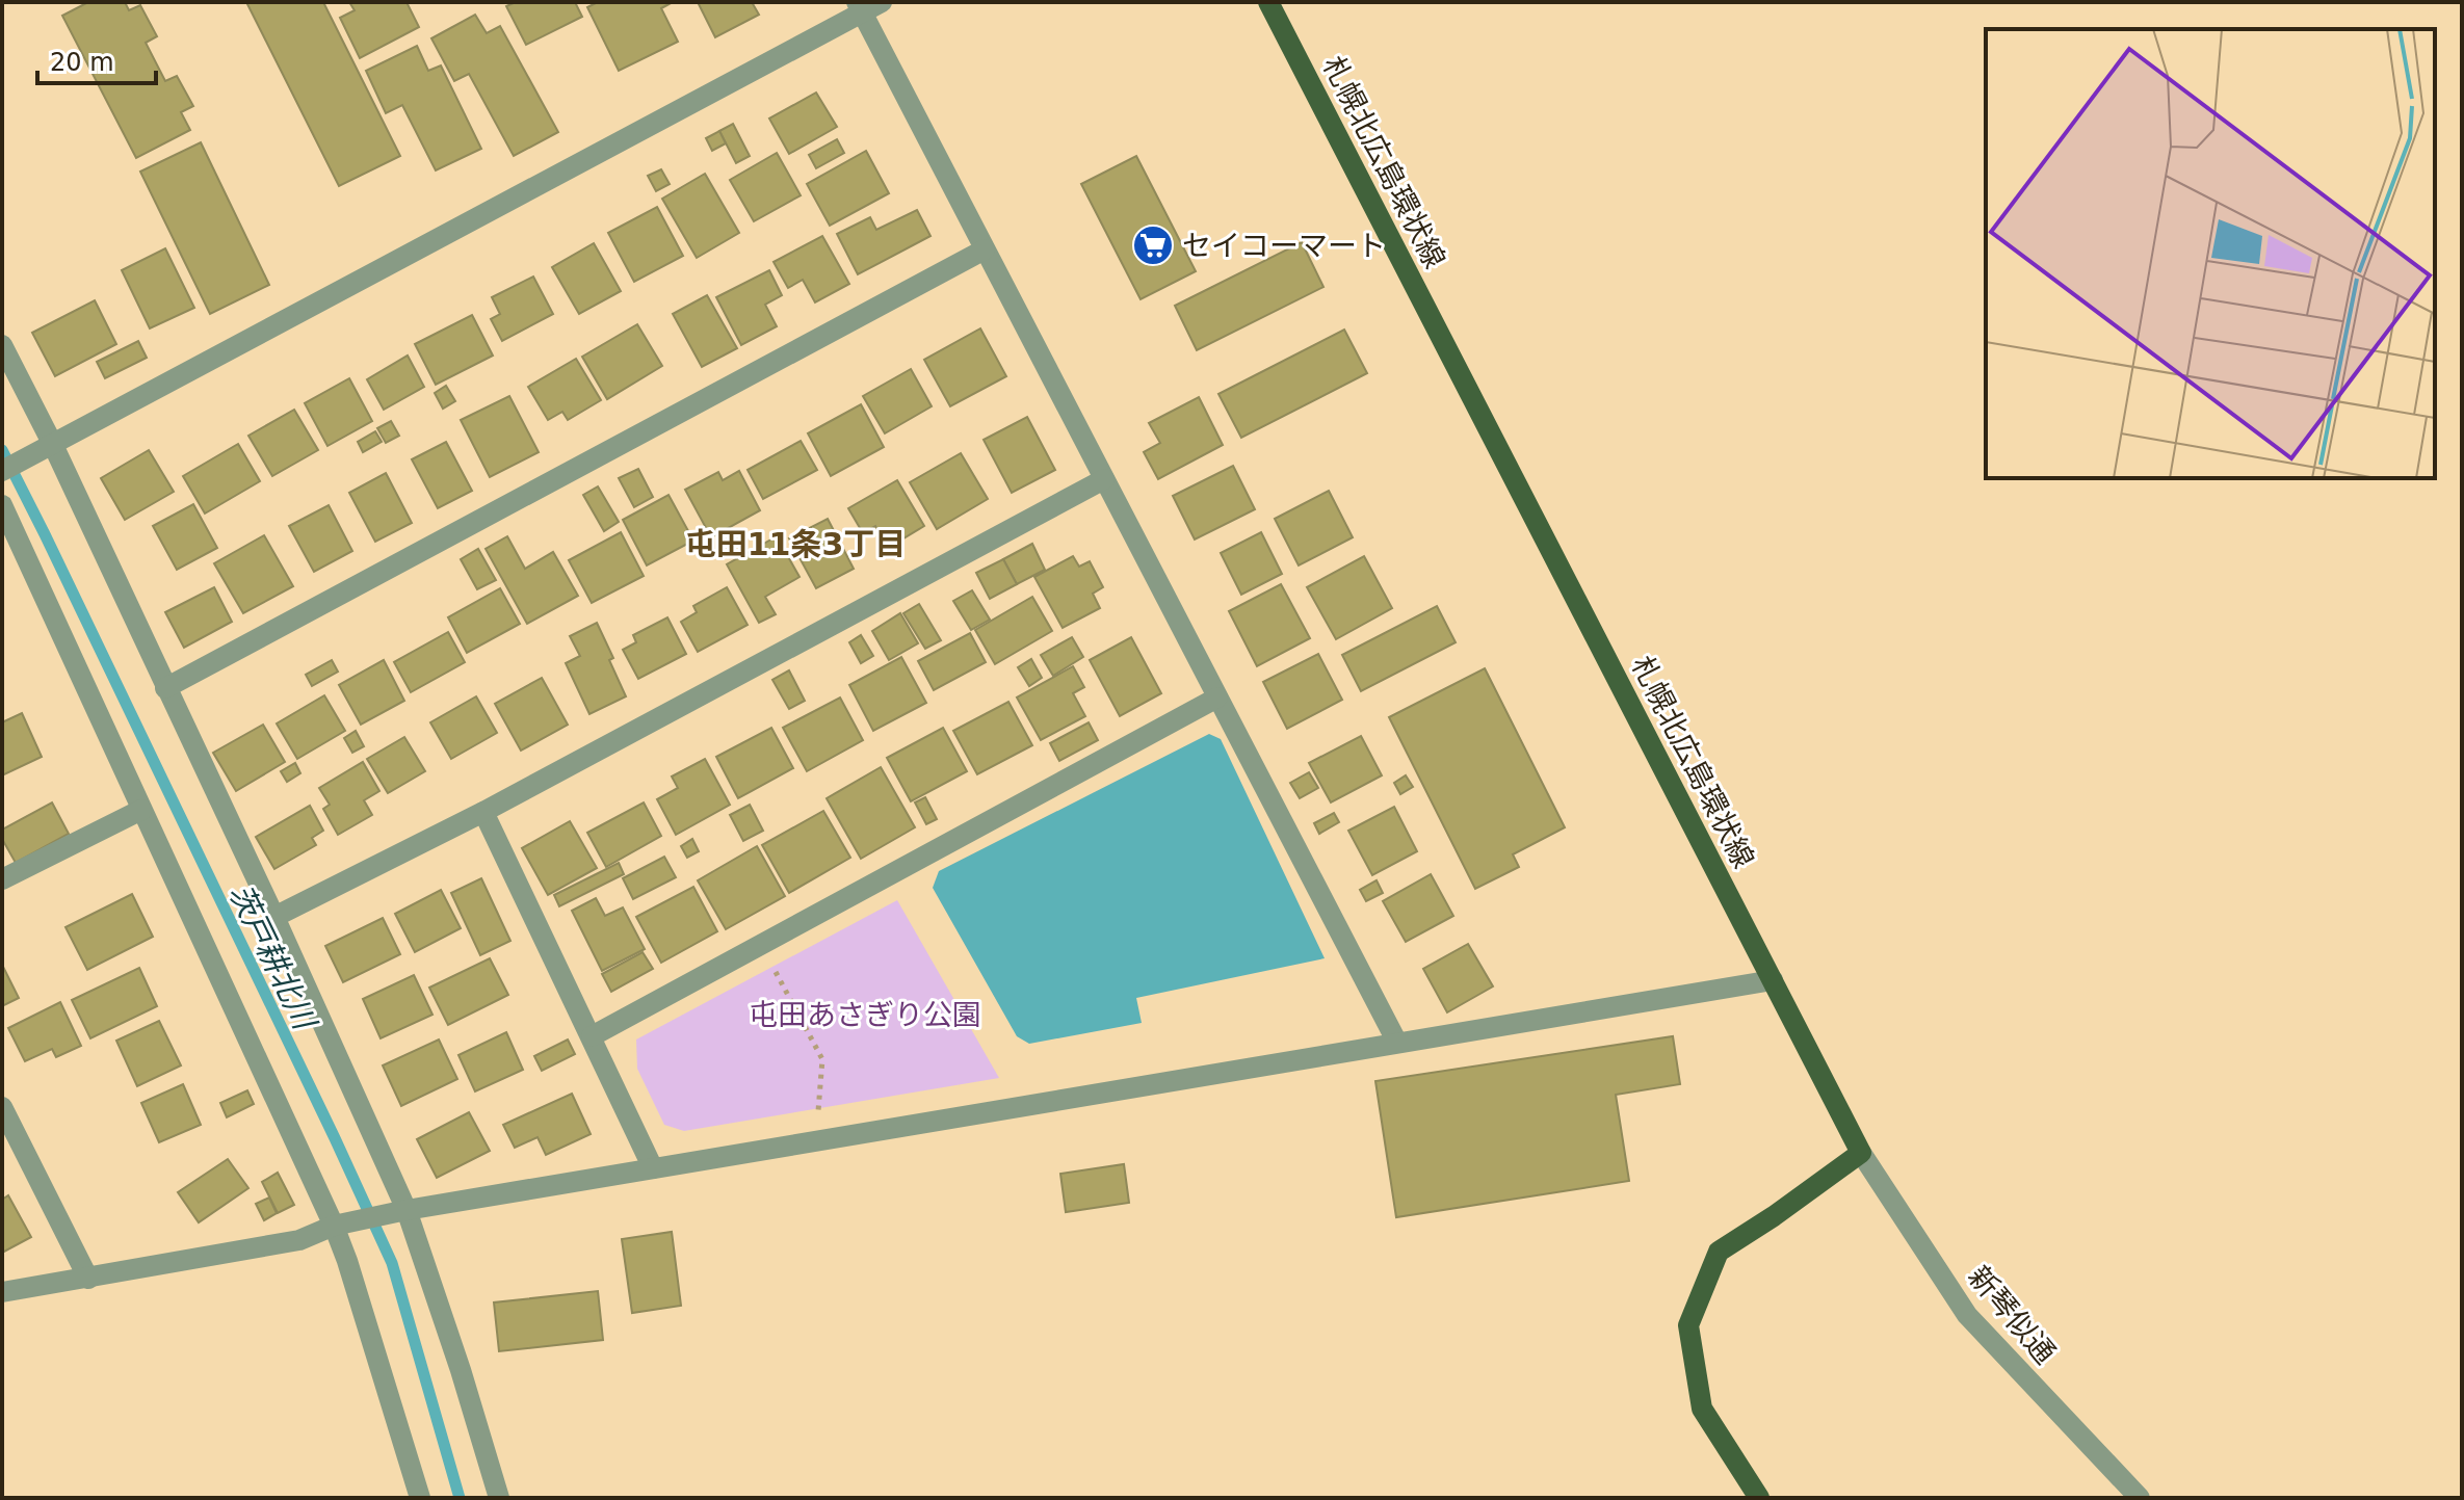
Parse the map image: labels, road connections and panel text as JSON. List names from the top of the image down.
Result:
{
  "streets": {
    "main road": ["札幌北広島環状線"],
    "street": ["新琴似通"]
  },
  "crossings": [
    ["札幌北広島環状線", "新琴似通"]
  ],
  "districts": ["屯田11条3丁目"],
  "water": ["茨戸耕北川"],
  "parks": ["屯田あさぎり公園"],
  "places": {
    "supermarket": ["セイコーマート"]
  },
  "scale_bar": "20 m"
}
